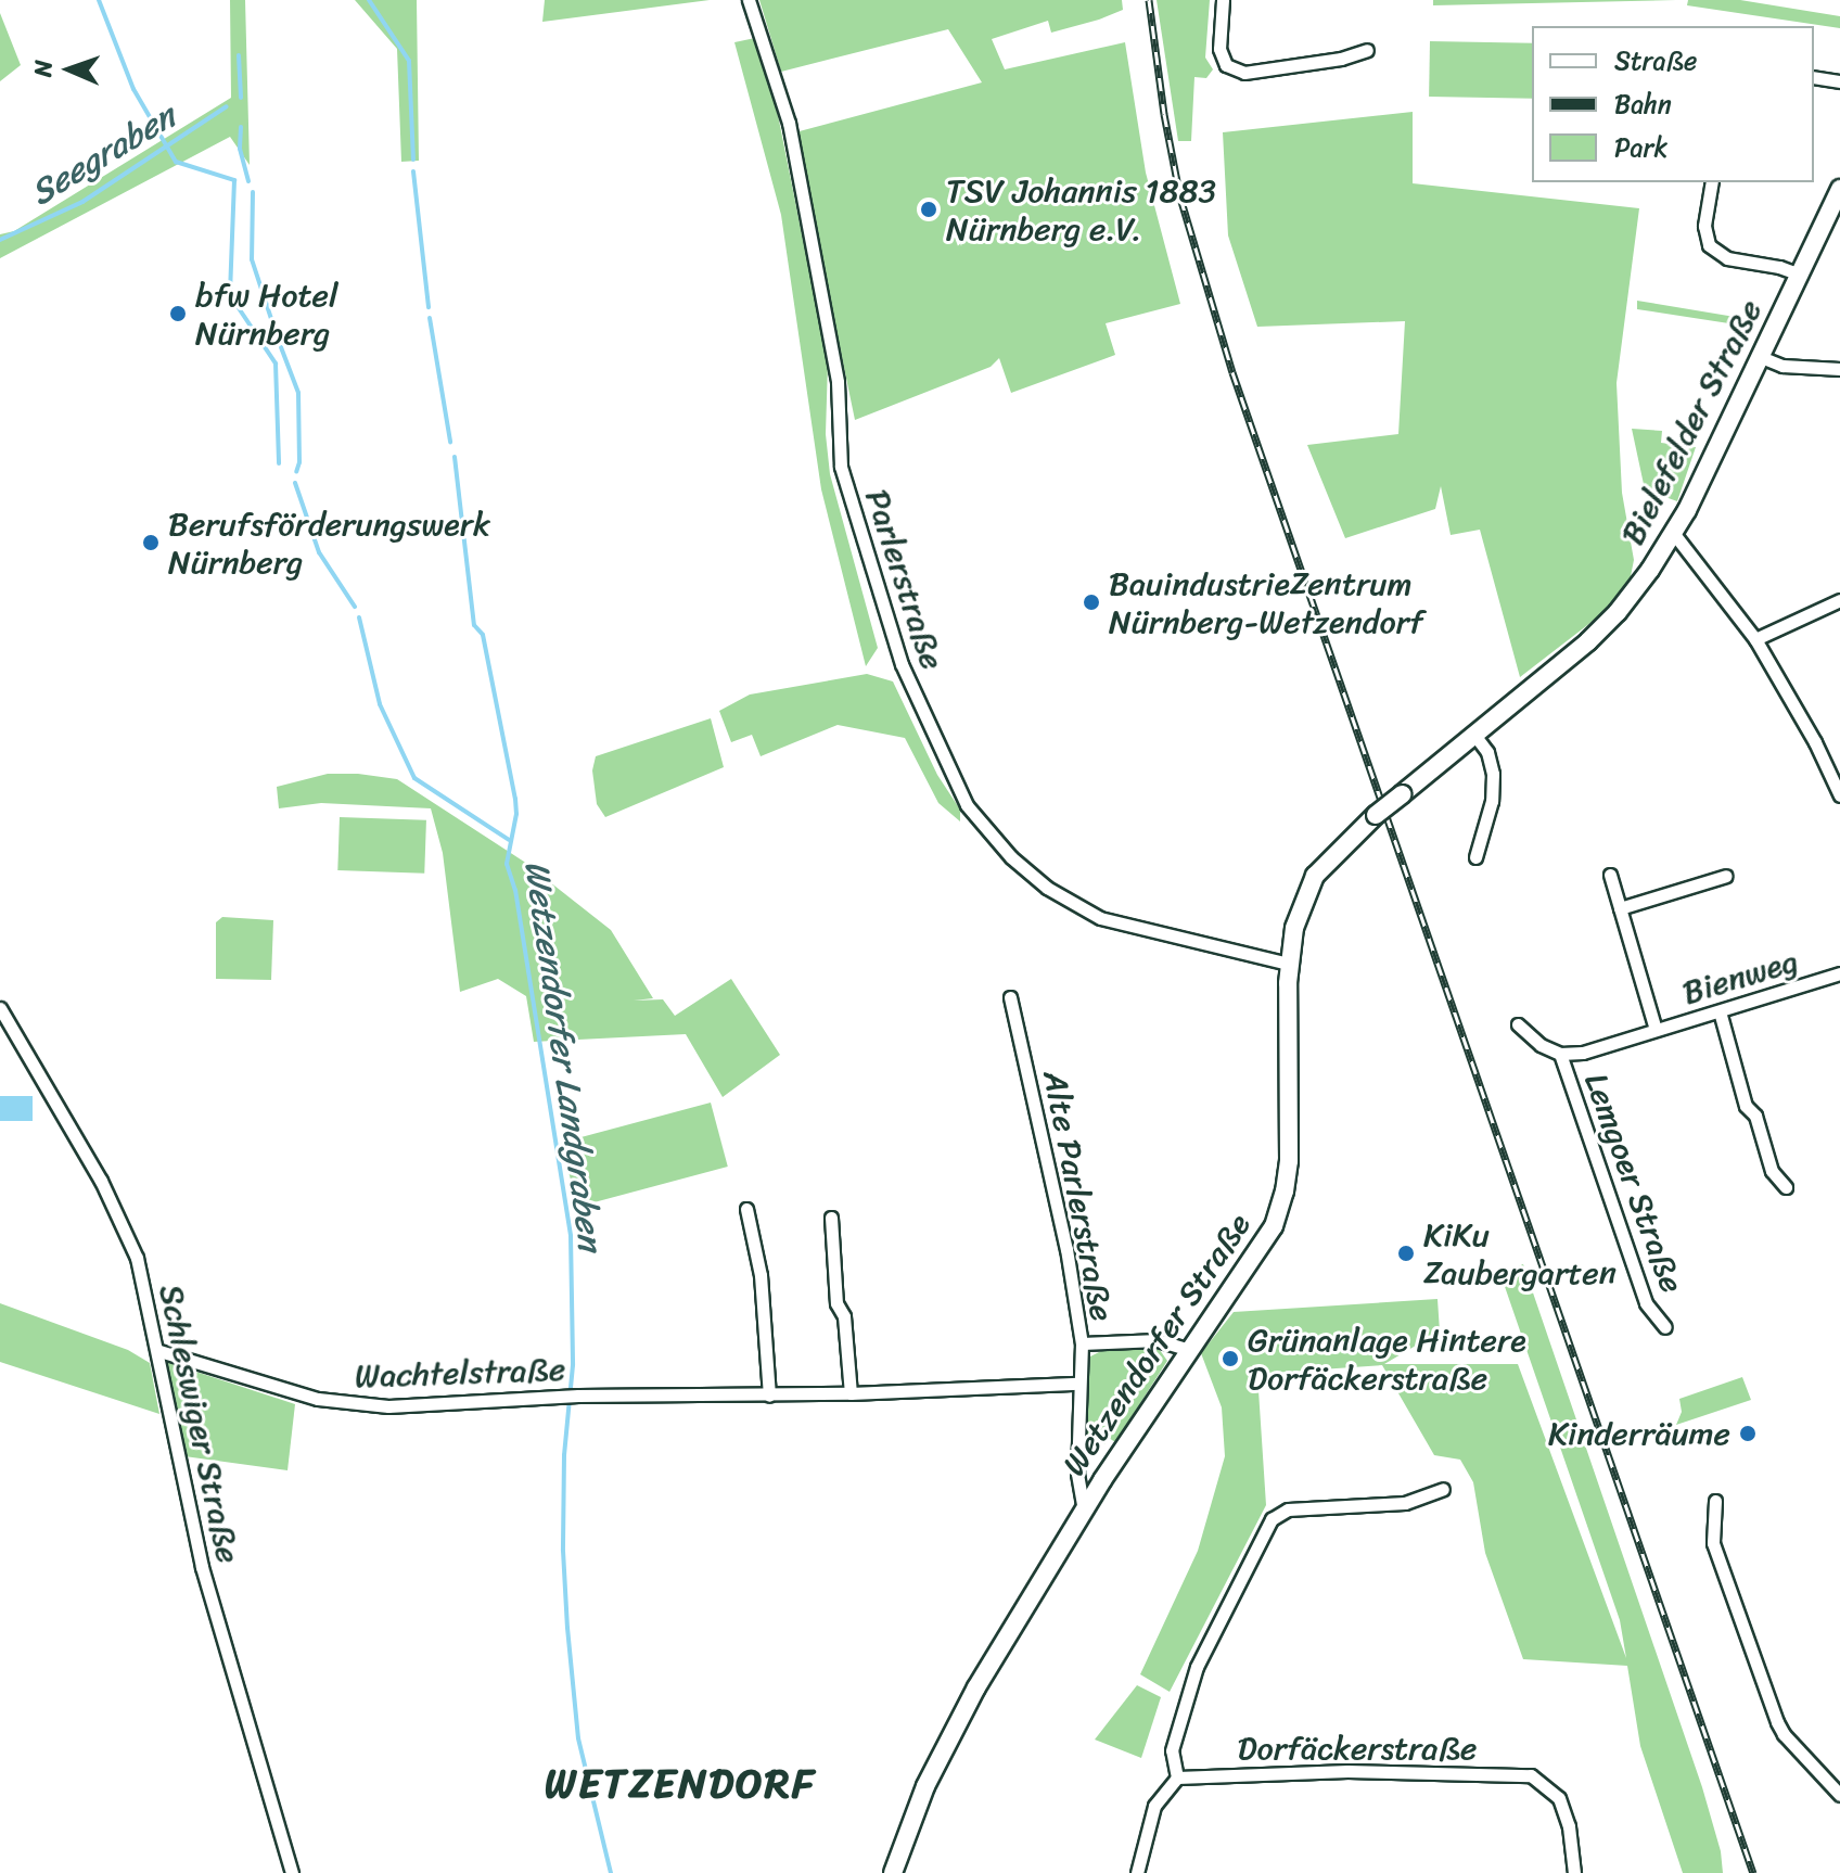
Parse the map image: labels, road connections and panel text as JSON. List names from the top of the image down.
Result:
{
  "streets": {
    "street": [
      "Bielefelder Straße",
      "Parlerstraße",
      "Bienweg",
      "Lemgoer Straße",
      "Alte Parlerstraße",
      "Wetzendorfer Straße",
      "Wachtelstraße",
      "Schleswiger Straße",
      "Dorfäckerstraße"
    ]
  },
  "crossings": [
    ["Bielefelder Straße", "Wetzendorfer Straße"],
    ["Parlerstraße", "Wetzendorfer Straße"],
    ["Bienweg", "Lemgoer Straße"],
    ["Alte Parlerstraße", "Wetzendorfer Straße"],
    ["Alte Parlerstraße", "Wachtelstraße"],
    ["Wachtelstraße", "Schleswiger Straße"]
  ],
  "districts": ["WETZENDORF"],
  "water": ["Seegraben", "Wetzendorfer Landgraben"],
  "places": [
    "TSV Johannis 1883 Nürnberg e.V.",
    "bfw Hotel Nürnberg",
    "Berufsförderungswerk Nürnberg",
    "BauindustrieZentrum Nürnberg-Wetzendorf",
    "KiKu Zaubergarten",
    "Grünanlage Hintere Dorfäckerstraße",
    "Kinderräume"
  ],
  "legend": ["Straße", "Bahn", "Park"],
  "north": "left"
}
